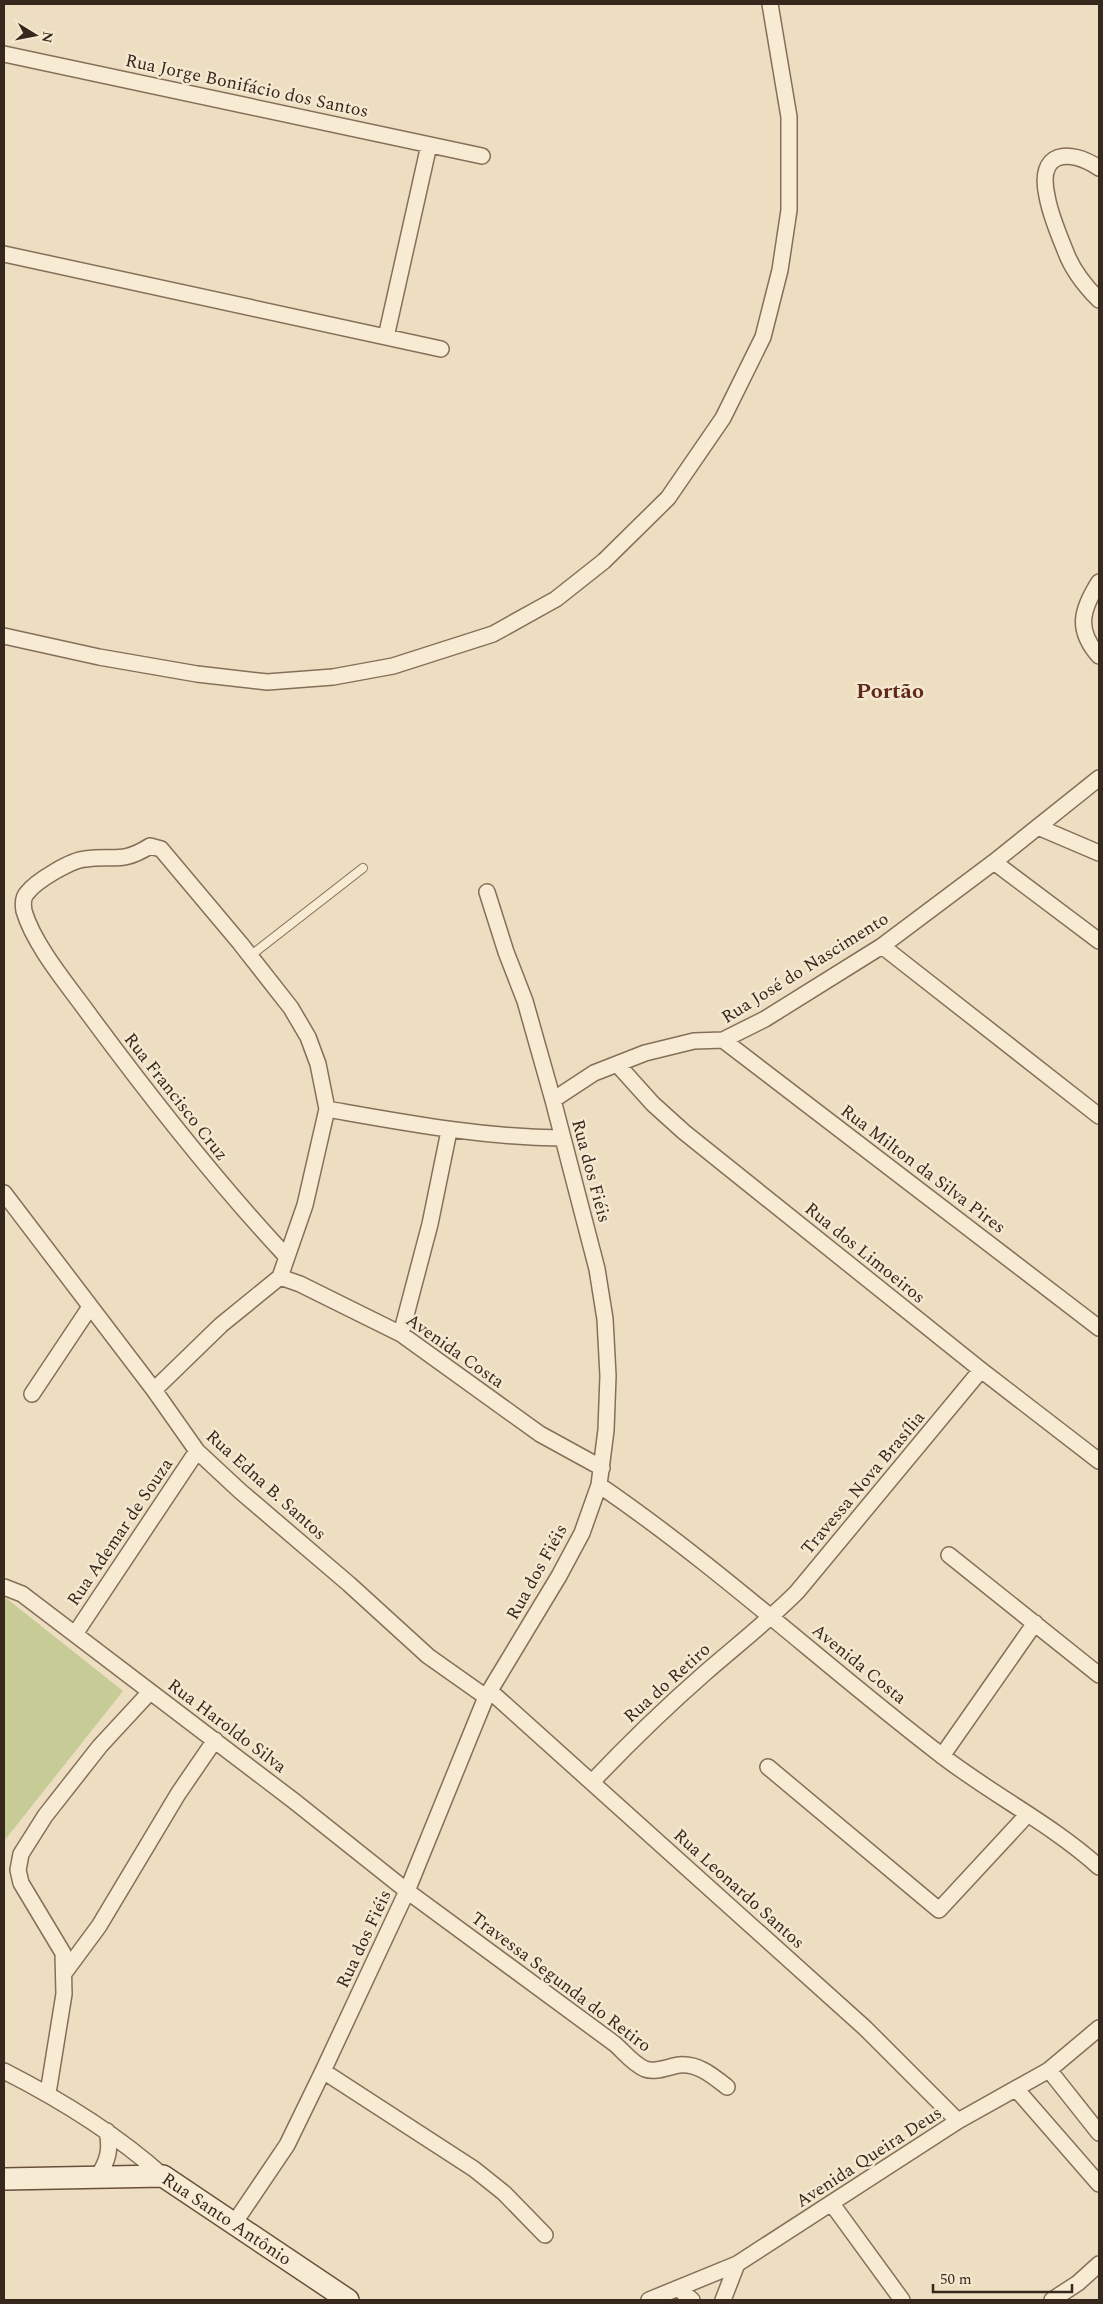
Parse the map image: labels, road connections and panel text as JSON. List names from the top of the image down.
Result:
{
  "streets": {
    "street": [
      "Rua Jorge Bonifácio dos Santos",
      "Rua José do Nascimento",
      "Rua Francisco Cruz",
      "Rua Milton da Silva Pires",
      "Rua dos Fiéis",
      "Rua dos Limoeiros",
      "Avenida Costa",
      "Travessa Nova Brasília",
      "Rua Edna B. Santos",
      "Rua Ademar de Souza",
      "Rua do Retiro",
      "Rua Haroldo Silva",
      "Rua Leonardo Santos",
      "Travessa Segunda do Retiro",
      "Avenida Queira Deus",
      "Rua Santo Antônio"
    ]
  },
  "crossings": [
    ["Rua José do Nascimento", "Rua Milton da Silva Pires"],
    ["Rua José do Nascimento", "Rua dos Fiéis"],
    ["Rua José do Nascimento", "Rua dos Limoeiros"],
    ["Rua dos Fiéis", "Avenida Costa"],
    ["Rua dos Fiéis", "Rua Edna B. Santos"],
    ["Rua dos Fiéis", "Rua Haroldo Silva"],
    ["Rua dos Fiéis", "Rua Leonardo Santos"],
    ["Rua dos Fiéis", "Travessa Segunda do Retiro"],
    ["Rua dos Fiéis", "Rua Santo Antônio"],
    ["Rua dos Limoeiros", "Travessa Nova Brasília"],
    ["Avenida Costa", "Travessa Nova Brasília"],
    ["Avenida Costa", "Rua do Retiro"],
    ["Travessa Nova Brasília", "Rua do Retiro"],
    ["Rua Edna B. Santos", "Rua Ademar de Souza"],
    ["Rua Edna B. Santos", "Rua Leonardo Santos"],
    ["Rua Ademar de Souza", "Rua Haroldo Silva"],
    ["Rua do Retiro", "Rua Leonardo Santos"],
    ["Rua Haroldo Silva", "Travessa Segunda do Retiro"],
    ["Rua Leonardo Santos", "Avenida Queira Deus"]
  ],
  "districts": ["Portão"],
  "scale_bar": "50 m",
  "north": "right"
}
